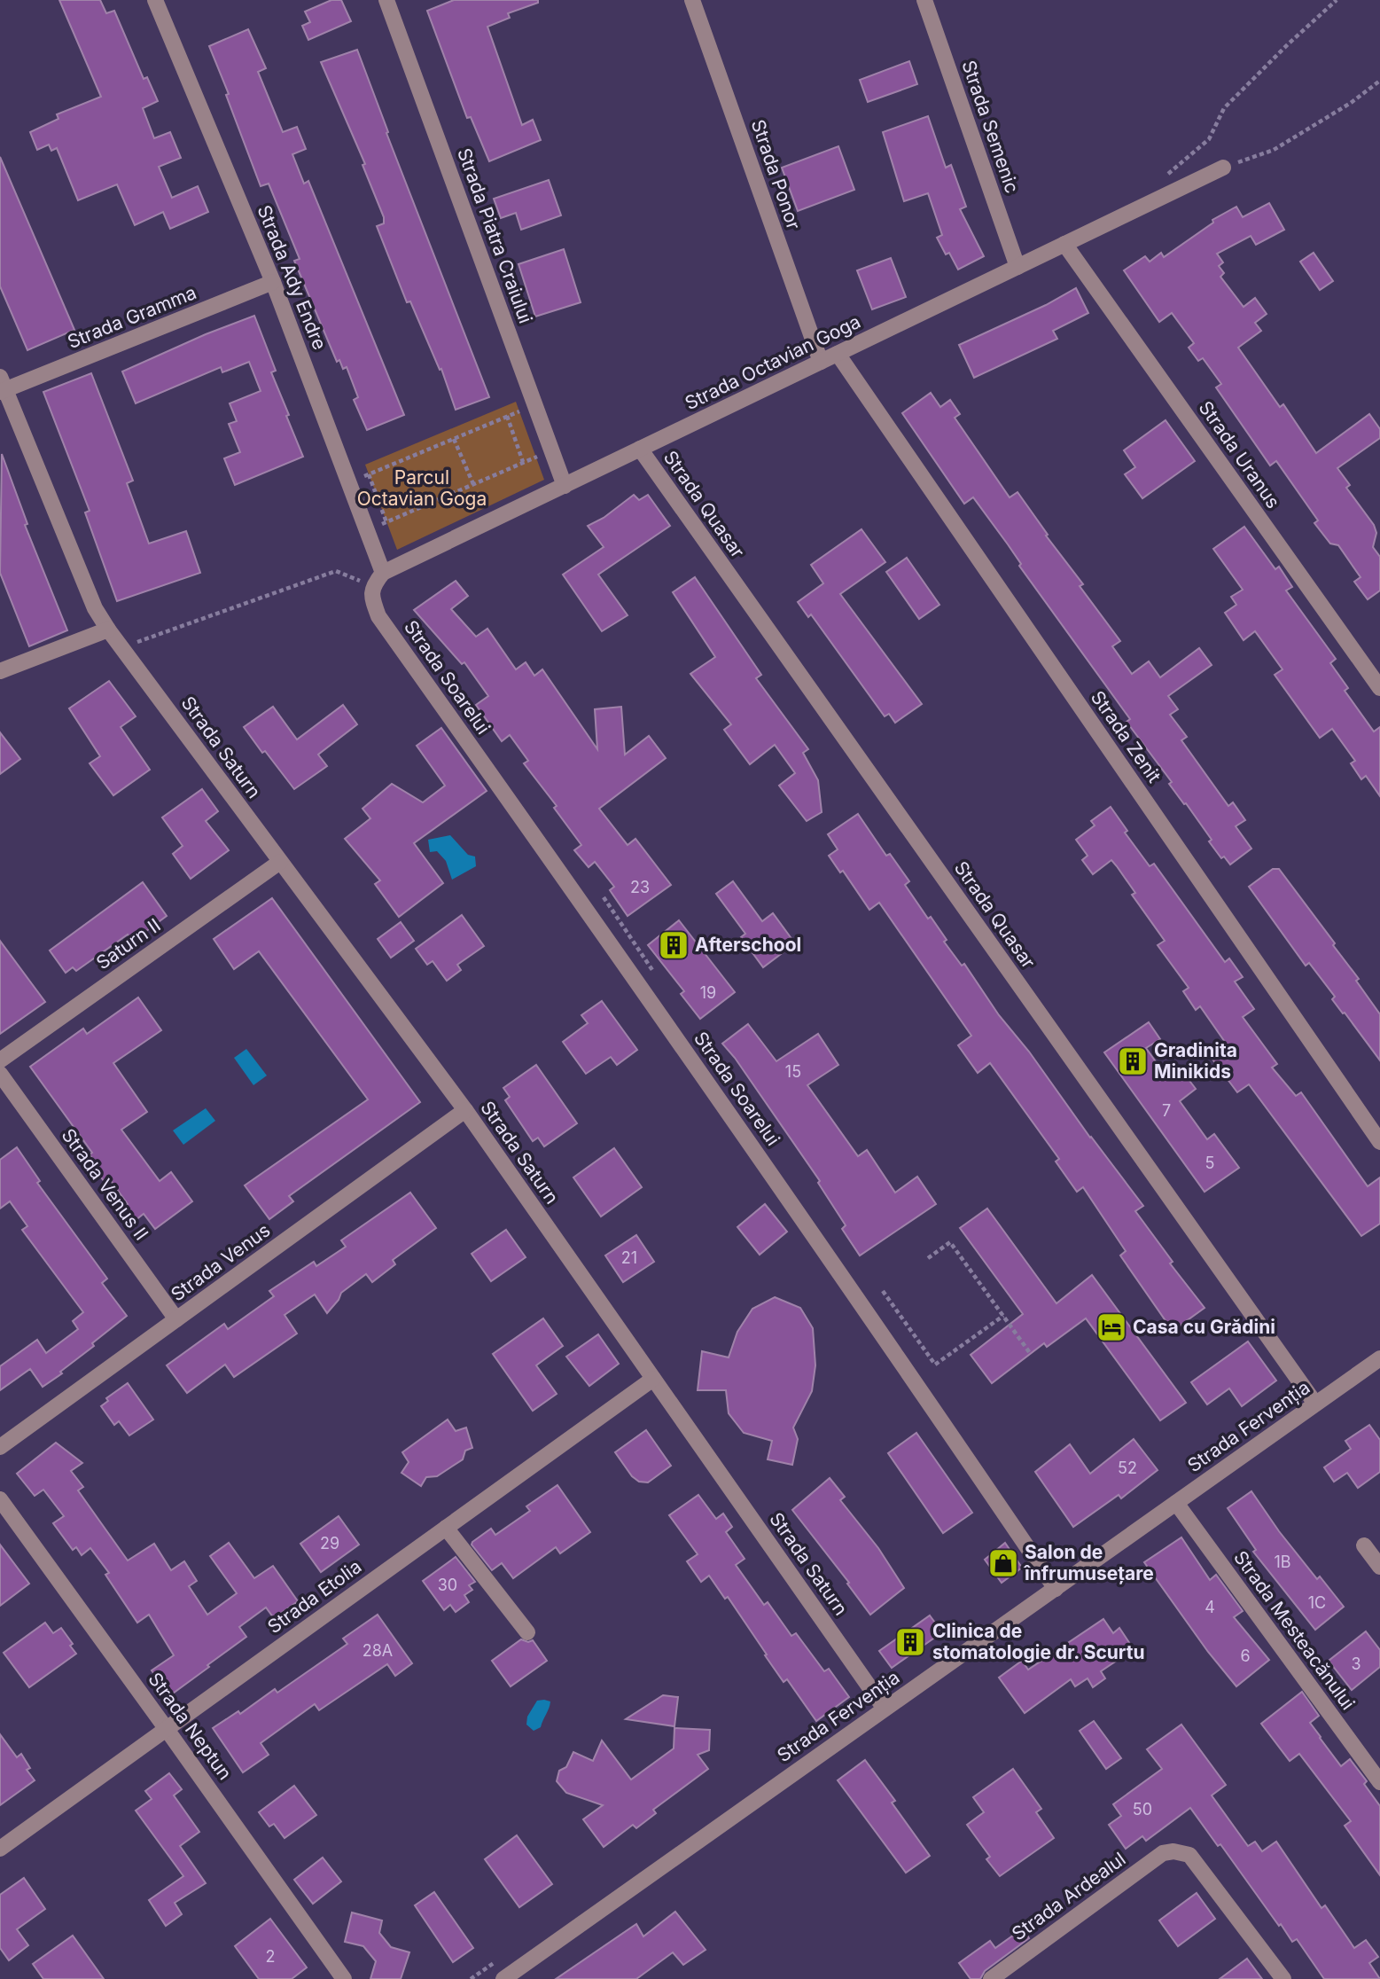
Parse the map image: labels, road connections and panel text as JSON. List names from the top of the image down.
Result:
{
  "streets": {
    "street": [
      "Strada Semenic",
      "Strada Ponor",
      "Strada Piatra Craiului",
      "Strada Ady Endre",
      "Strada Gramma",
      "Strada Octavian Goga",
      "Strada Uranus",
      "Strada Quasar",
      "Strada Soarelui",
      "Strada Zenit",
      "Strada Saturn",
      "Saturn II",
      "Strada Venus II",
      "Strada Venus",
      "Strada Fervenția",
      "Strada Etolia",
      "Strada Mesteacănului",
      "Strada Neptun",
      "Strada Ardealul"
    ]
  },
  "crossings": [
    ["Strada Semenic", "Strada Octavian Goga"],
    ["Strada Ponor", "Strada Octavian Goga"],
    ["Strada Piatra Craiului", "Strada Octavian Goga"],
    ["Strada Ady Endre", "Strada Gramma"],
    ["Strada Ady Endre", "Strada Octavian Goga"],
    ["Strada Gramma", "Strada Saturn"],
    ["Strada Octavian Goga", "Strada Uranus"],
    ["Strada Octavian Goga", "Strada Quasar"],
    ["Strada Octavian Goga", "Strada Soarelui"],
    ["Strada Octavian Goga", "Strada Zenit"],
    ["Strada Quasar", "Strada Fervenția"],
    ["Strada Soarelui", "Strada Fervenția"],
    ["Strada Saturn", "Saturn II"],
    ["Strada Saturn", "Strada Venus"],
    ["Strada Saturn", "Strada Fervenția"],
    ["Strada Saturn", "Strada Etolia"],
    ["Strada Venus II", "Strada Venus"],
    ["Strada Fervenția", "Strada Mesteacănului"],
    ["Strada Etolia", "Strada Neptun"]
  ],
  "parks": ["Parcul Octavian Goga"],
  "places": {
    "building": ["Afterschool", "Gradinita Minikids", "Clinica de stomatologie dr. Scurtu"],
    "hotel": ["Casa cu Grădini"],
    "shop": ["Salon de înfrumusețare"]
  },
  "house_numbers": [
    "23",
    "19",
    "15",
    "7",
    "5",
    "21",
    "52",
    "29",
    "1B",
    "30",
    "1C",
    "4",
    "28A",
    "6",
    "3",
    "50",
    "2"
  ]
}
